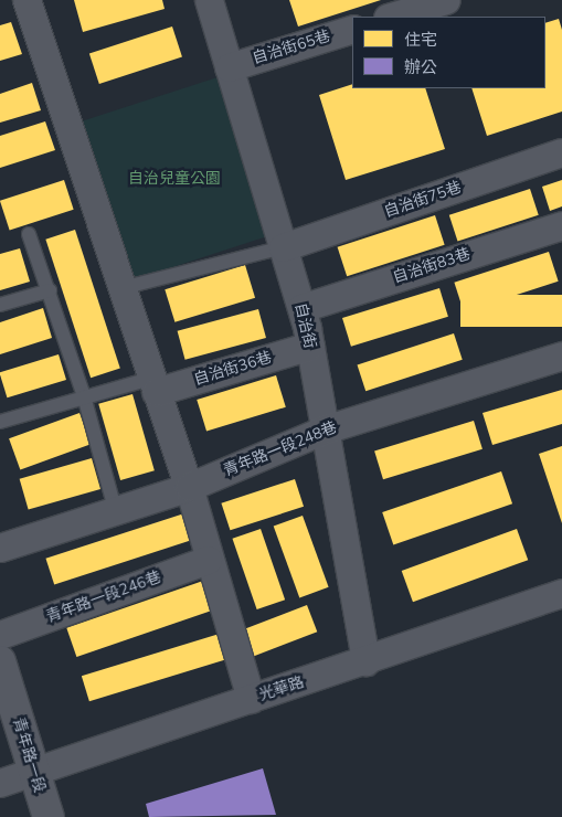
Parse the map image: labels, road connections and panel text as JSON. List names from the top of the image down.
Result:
{
  "streets": {
    "street": [
      "自治街65巷",
      "自治街75巷",
      "自治街83巷",
      "自治街",
      "自治街36巷",
      "青年路一段248巷",
      "青年路一段246巷",
      "光華路",
      "青年路一段"
    ]
  },
  "crossings": [
    ["自治街65巷", "自治街"],
    ["自治街75巷", "自治街"],
    ["自治街83巷", "自治街"],
    ["自治街", "自治街36巷"],
    ["自治街", "青年路一段248巷"],
    ["自治街", "光華路"],
    ["光華路", "青年路一段"]
  ],
  "parks": ["自治兒童公園"],
  "legend": ["住宅", "辦公"]
}
